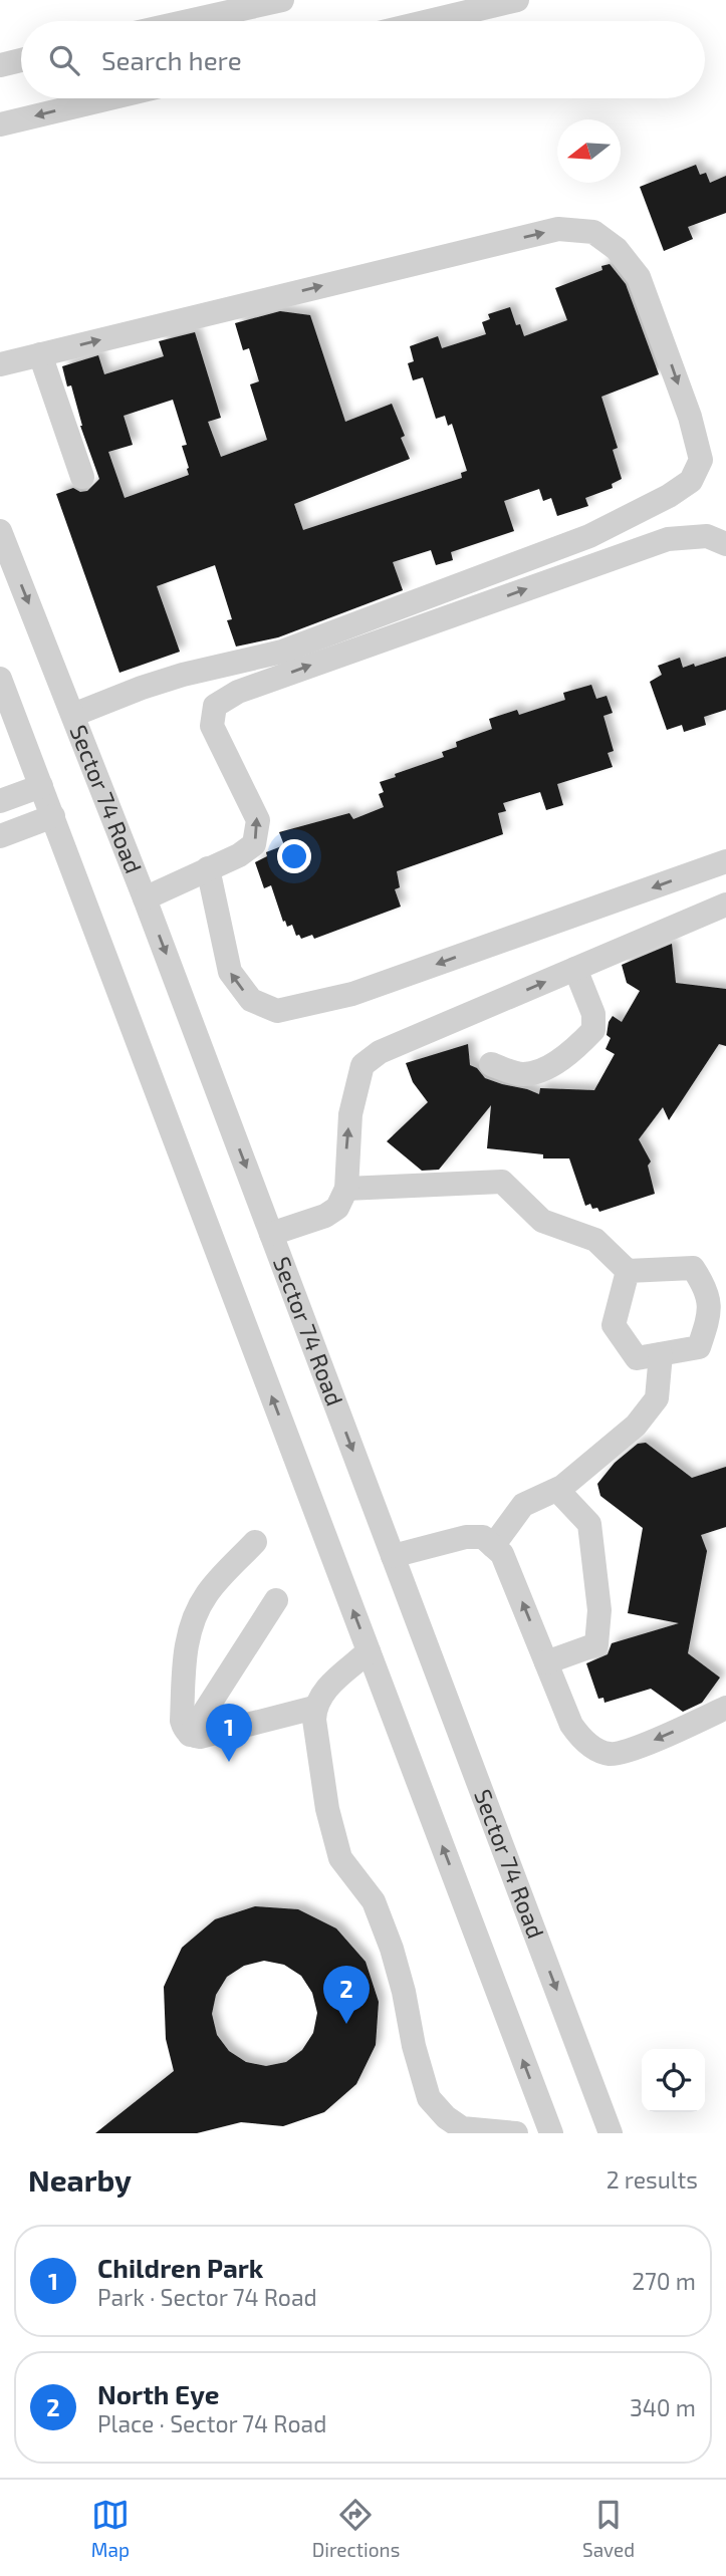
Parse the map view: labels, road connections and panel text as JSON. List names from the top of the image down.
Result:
{
  "streets": {
    "street": ["Sector 74 Road"]
  },
  "north": "left",
  "page": {
    "search": "Search here",
    "pins": ["1", "2"],
    "heading": ["Nearby", "2 results"],
    "list": [
      {
        "mark": "1",
        "name": "Children Park",
        "note": "Park · Sector 74 Road",
        "value": "270 m"
      },
      {
        "mark": "2",
        "name": "North Eye",
        "note": "Place · Sector 74 Road",
        "value": "340 m"
      }
    ],
    "nav": ["Map", "Directions", "Saved"]
  }
}
